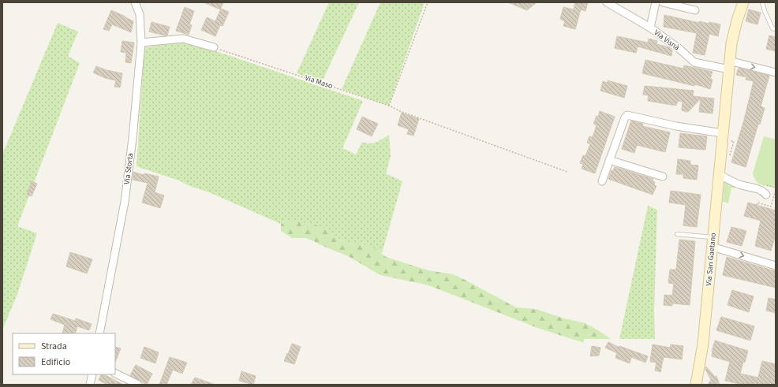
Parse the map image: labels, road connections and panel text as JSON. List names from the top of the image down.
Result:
{
  "streets": {
    "street": ["Via Visnà", "Via Storta", "Via San Gaetano"],
    "path": ["Via Maso"]
  },
  "crossings": [
    ["Via Visnà", "Via San Gaetano"]
  ],
  "legend": ["Strada", "Edificio"]
}
